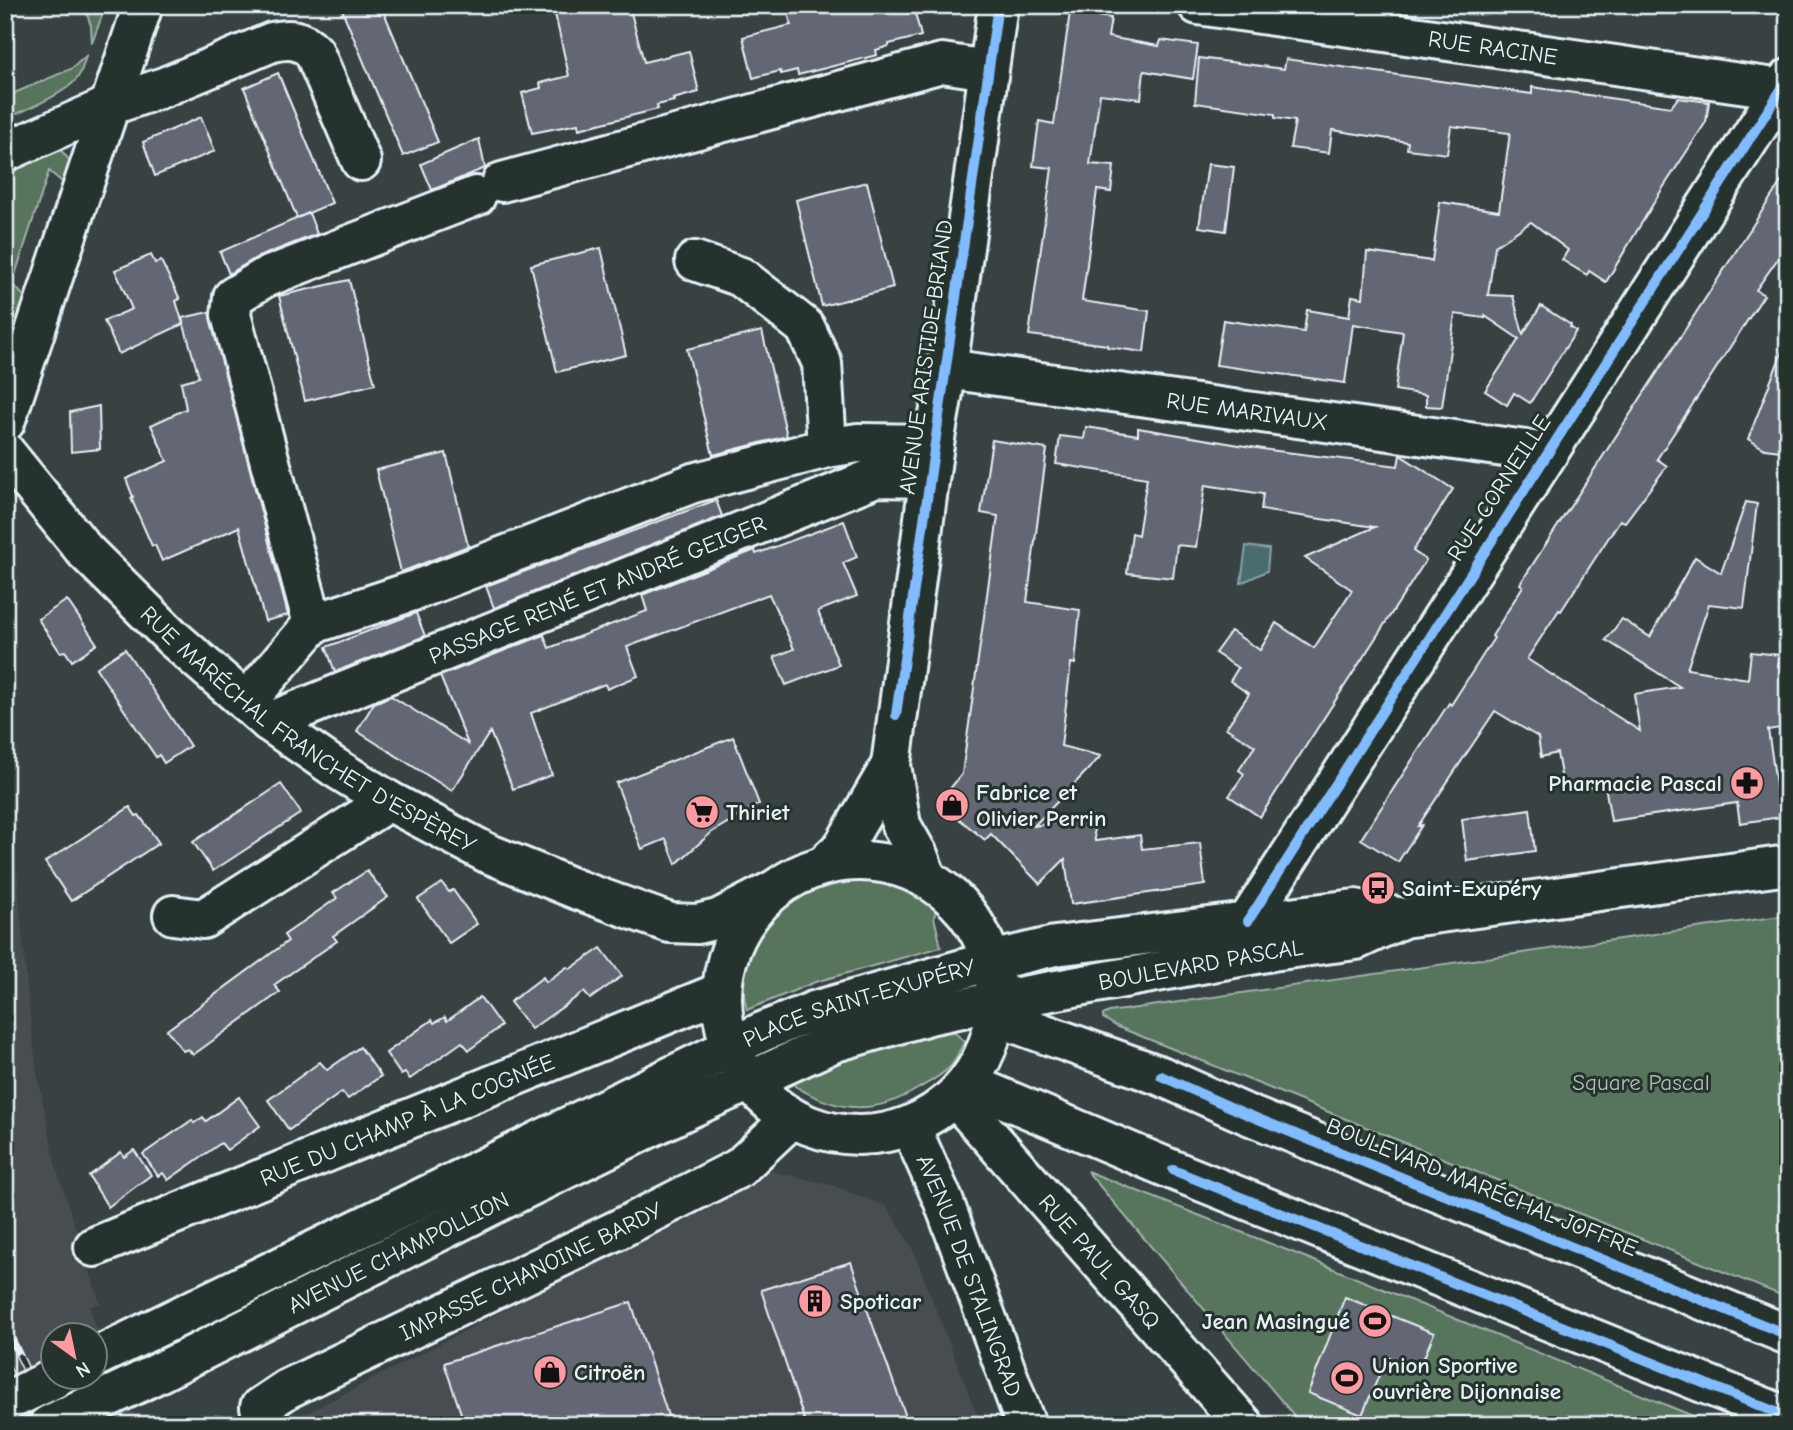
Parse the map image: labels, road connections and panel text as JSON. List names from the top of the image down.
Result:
{
  "streets": {
    "main road": [
      "RUE RACINE",
      "AVENUE ARISTIDE BRIAND",
      "RUE MARIVAUX",
      "RUE CORNEILLE",
      "PASSAGE RENÉ ET ANDRÉ GEIGER",
      "RUE MARÉCHAL FRANCHET D'ESPÈREY",
      "BOULEVARD PASCAL",
      "PLACE SAINT-EXUPÉRY",
      "RUE DU CHAMP À LA COGNÉE",
      "BOULEVARD MARÉCHAL JOFFRE",
      "AVENUE CHAMPOLLION",
      "RUE PAUL GASQ",
      "IMPASSE CHANOINE BARDY",
      "AVENUE DE STALINGRAD"
    ]
  },
  "crossings": [
    ["RUE RACINE", "RUE CORNEILLE"],
    ["AVENUE ARISTIDE BRIAND", "RUE MARIVAUX"],
    ["AVENUE ARISTIDE BRIAND", "PASSAGE RENÉ ET ANDRÉ GEIGER"],
    ["AVENUE ARISTIDE BRIAND", "PLACE SAINT-EXUPÉRY"],
    ["RUE MARIVAUX", "RUE CORNEILLE"],
    ["RUE CORNEILLE", "BOULEVARD PASCAL"],
    ["PASSAGE RENÉ ET ANDRÉ GEIGER", "RUE MARÉCHAL FRANCHET D'ESPÈREY"],
    ["RUE MARÉCHAL FRANCHET D'ESPÈREY", "PLACE SAINT-EXUPÉRY"],
    ["RUE MARÉCHAL FRANCHET D'ESPÈREY", "RUE DU CHAMP À LA COGNÉE"],
    ["BOULEVARD PASCAL", "PLACE SAINT-EXUPÉRY"],
    ["BOULEVARD PASCAL", "BOULEVARD MARÉCHAL JOFFRE"],
    ["PLACE SAINT-EXUPÉRY", "RUE DU CHAMP À LA COGNÉE"],
    ["PLACE SAINT-EXUPÉRY", "BOULEVARD MARÉCHAL JOFFRE"],
    ["PLACE SAINT-EXUPÉRY", "AVENUE CHAMPOLLION"],
    ["PLACE SAINT-EXUPÉRY", "RUE PAUL GASQ"],
    ["PLACE SAINT-EXUPÉRY", "IMPASSE CHANOINE BARDY"],
    ["PLACE SAINT-EXUPÉRY", "AVENUE DE STALINGRAD"]
  ],
  "parks": ["Square Pascal"],
  "places": {
    "pharmacy": ["Pharmacie Pascal"],
    "shop": ["Fabrice et Olivier Perrin", "Citroën"],
    "supermarket": ["Thiriet"],
    "bus stop": ["Saint-Exupéry"],
    "building": ["Spoticar"],
    "sports": ["Jean Masingué", "Union Sportive ouvrière Dijonnaise"]
  },
  "north": "bottom right"
}
